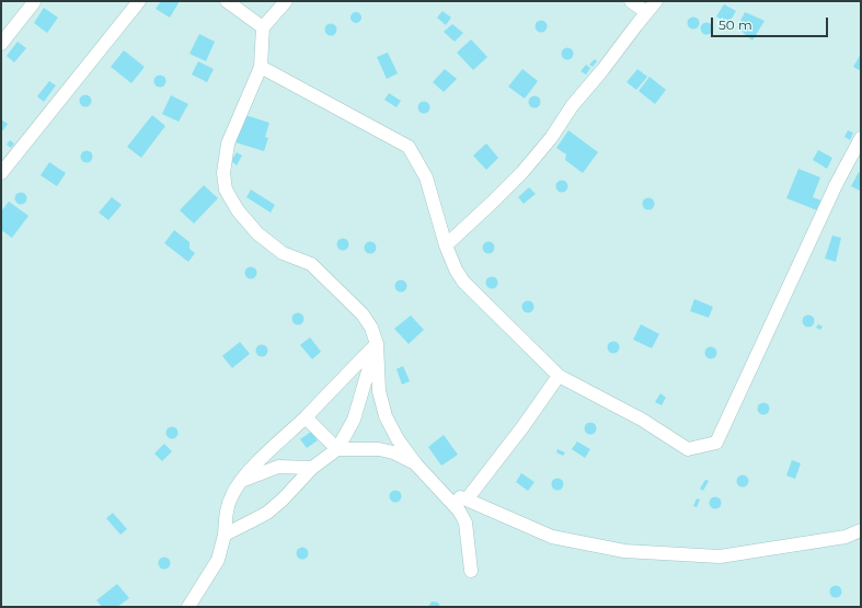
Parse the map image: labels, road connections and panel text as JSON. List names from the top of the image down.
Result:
{
  "scale_bar": "50 m"
}
